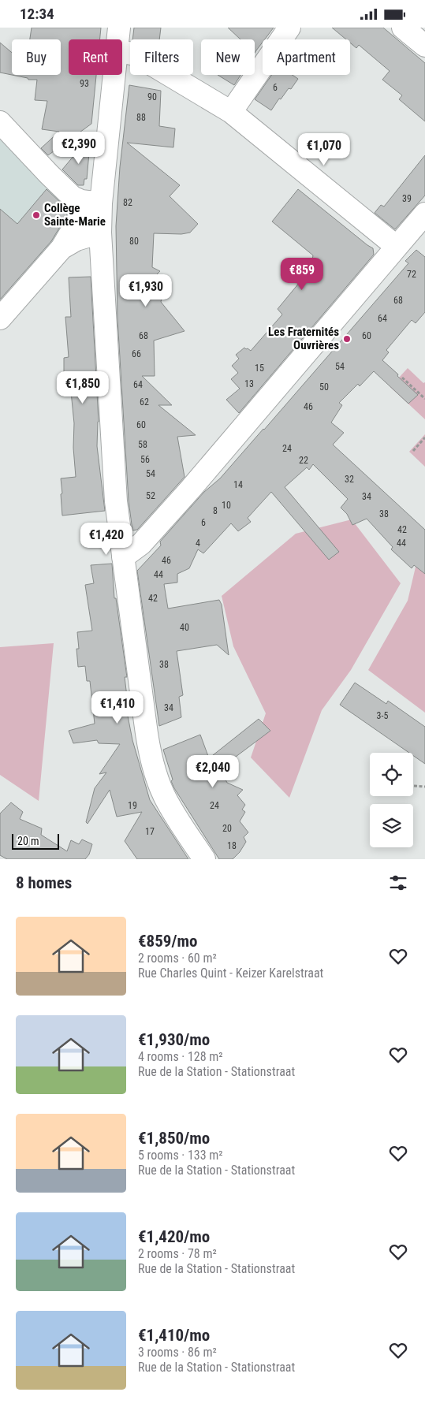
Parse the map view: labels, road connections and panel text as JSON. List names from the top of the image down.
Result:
{
  "places": ["Collège Sainte-Marie", "Les Fraternités Ouvrières"],
  "house_numbers": [
    "93",
    "6",
    "90",
    "88",
    "39",
    "82",
    "80",
    "72",
    "68",
    "64",
    "68",
    "60",
    "66",
    "54",
    "15",
    "13",
    "64",
    "50",
    "62",
    "46",
    "60",
    "58",
    "24",
    "56",
    "22",
    "54",
    "32",
    "14",
    "52",
    "34",
    "10",
    "8",
    "38",
    "6",
    "42",
    "4",
    "44",
    "46",
    "44",
    "42",
    "40",
    "38",
    "34",
    "3-5",
    "19",
    "24",
    "20",
    "17",
    "18"
  ],
  "scale_bar": "20 m",
  "page": {
    "status": "12:34",
    "chip": [
      "Buy",
      "Rent",
      "Filters",
      "New",
      "Apartment"
    ],
    "price": [
      "€2,390",
      "€1,070",
      "€859",
      "€1,930",
      "€1,850",
      "€1,420",
      "€1,410",
      "€2,040"
    ],
    "scale": "20 m",
    "heading": "8 homes",
    "list": [
      {
        "name": "€859/mo",
        "note": "2 rooms · 60 m² · Rue Charles Quint - Keizer Karelstraat"
      },
      {
        "name": "€1,930/mo",
        "note": "4 rooms · 128 m² · Rue de la Station - Stationstraat"
      },
      {
        "name": "€1,850/mo",
        "note": "5 rooms · 133 m² · Rue de la Station - Stationstraat"
      },
      {
        "name": "€1,420/mo",
        "note": "2 rooms · 78 m² · Rue de la Station - Stationstraat"
      },
      {
        "name": "€1,410/mo",
        "note": "3 rooms · 86 m² · Rue de la Station - Stationstraat"
      }
    ]
  }
}
